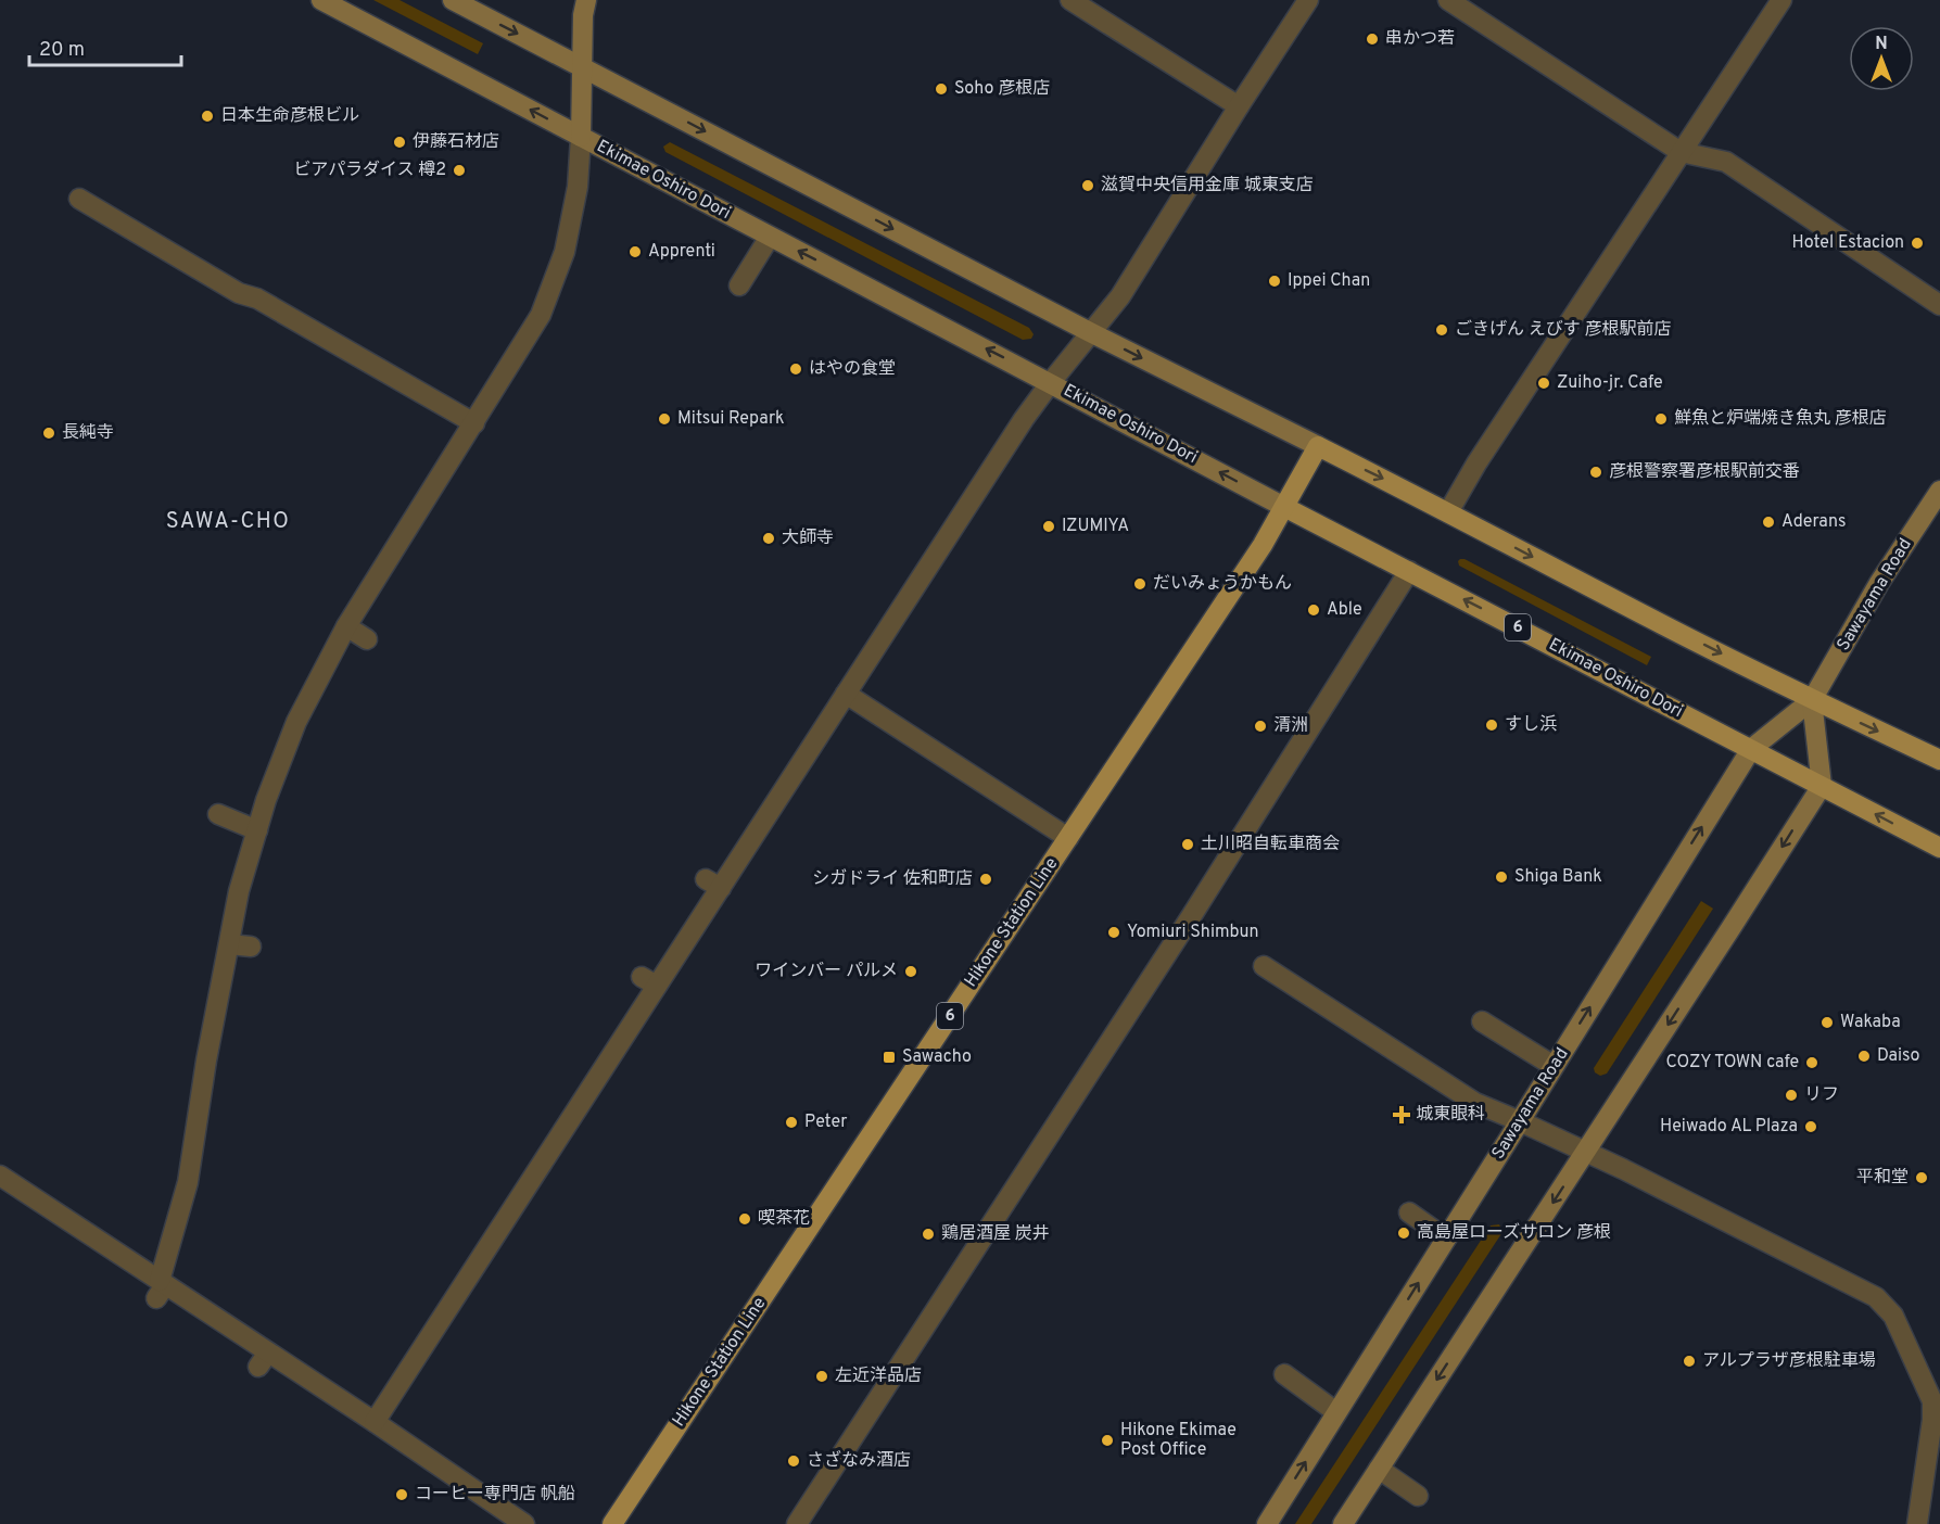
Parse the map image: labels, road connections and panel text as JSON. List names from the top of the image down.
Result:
{
  "streets": {
    "main road": ["Ekimae Oshiro Dori", "6", "Hikone Station Line"],
    "street": ["Sawayama Road"]
  },
  "crossings": [
    ["Ekimae Oshiro Dori", "Sawayama Road"],
    ["Ekimae Oshiro Dori", "Hikone Station Line"]
  ],
  "districts": ["SAWA-CHO"],
  "places": {
    "other": [
      "串かつ若",
      "Soho 彦根店",
      "日本生命彦根ビル",
      "伊藤石材店",
      "ビアパラダイス 樽2",
      "滋賀中央信用金庫 城東支店",
      "Hotel Estacion",
      "Apprenti",
      "Ippei Chan",
      "ごきげん えびす 彦根駅前店",
      "はやの食堂",
      "Zuiho-jr. Cafe",
      "Mitsui Repark",
      "鮮魚と炉端焼き魚丸 彦根店",
      "長純寺",
      "彦根警察署彦根駅前交番",
      "Aderans",
      "IZUMIYA",
      "大師寺",
      "だいみょうかもん",
      "Able",
      "すし浜",
      "清洲",
      "土川昭自転車商会",
      "Shiga Bank",
      "シガドライ 佐和町店",
      "Yomiuri Shimbun",
      "ワインバー パルメ",
      "Wakaba",
      "Daiso",
      "COZY TOWN cafe",
      "リフ",
      "Peter",
      "Heiwado AL Plaza",
      "平和堂",
      "喫茶花",
      "高島屋ローズサロン 彦根",
      "鶏居酒屋 炭井",
      "アルプラザ彦根駐車場",
      "左近洋品店",
      "Hikone Ekimae Post Office",
      "さざなみ酒店",
      "コーヒー専門店 帆船"
    ],
    "transit": ["Sawacho"],
    "health": ["城東眼科"]
  },
  "scale_bar": "20 m",
  "north": "top"
}
